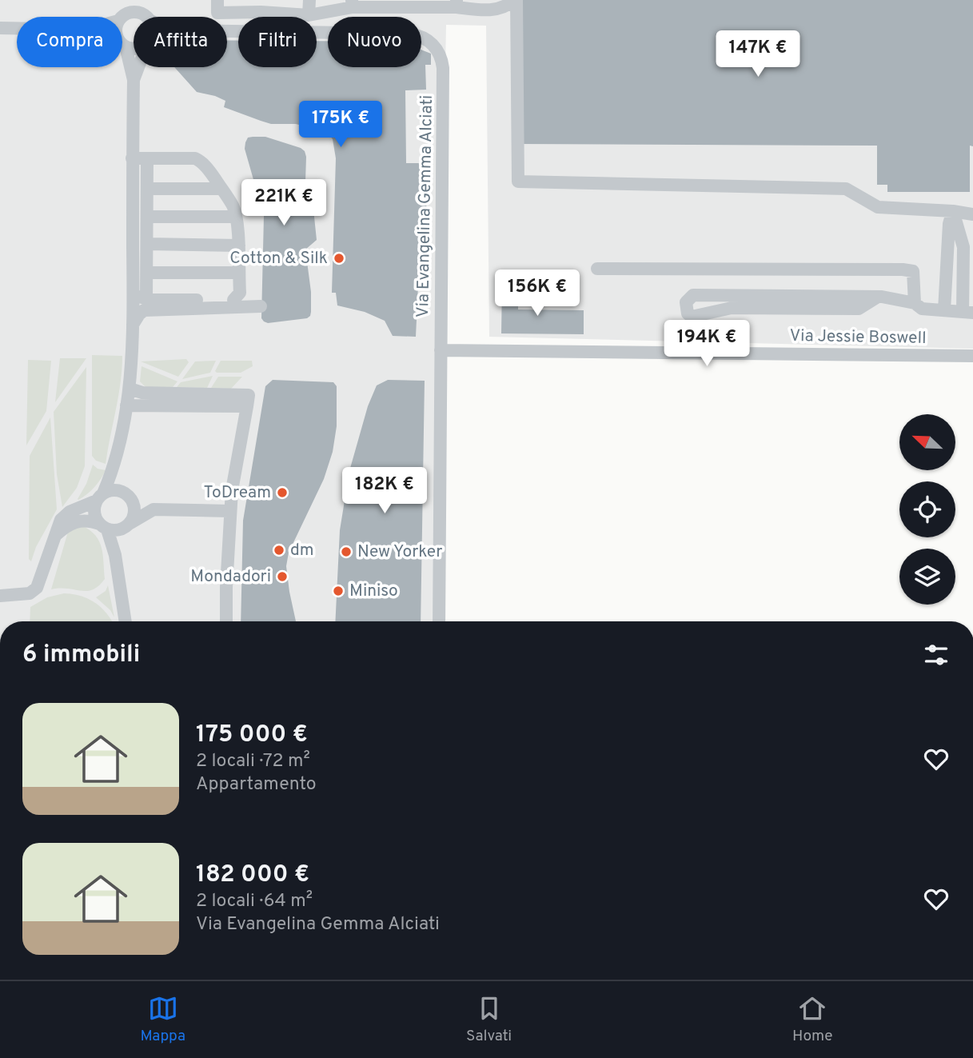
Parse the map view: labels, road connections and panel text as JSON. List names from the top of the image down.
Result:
{
  "streets": {
    "street": ["Via Evangelina Gemma Alciati", "Via Jessie Boswell"]
  },
  "crossings": [
    ["Via Evangelina Gemma Alciati", "Via Jessie Boswell"]
  ],
  "places": [
    "Cotton & Silk",
    "ToDream",
    "dm",
    "New Yorker",
    "Mondadori",
    "Miniso"
  ],
  "north": "top left",
  "page": {
    "chip": [
      "Compra",
      "Affitta",
      "Filtri",
      "Nuovo"
    ],
    "price": [
      "147K €",
      "175K €",
      "221K €",
      "156K €",
      "194K €",
      "182K €"
    ],
    "heading": "6 immobili",
    "list": [
      {
        "name": "175 000 €",
        "note": "2 locali · 72 m² · Appartamento"
      },
      {
        "name": "182 000 €",
        "note": "2 locali · 64 m² · Via Evangelina Gemma Alciati"
      }
    ],
    "tabs": ["Mappa", "Salvati", "Home"]
  }
}
